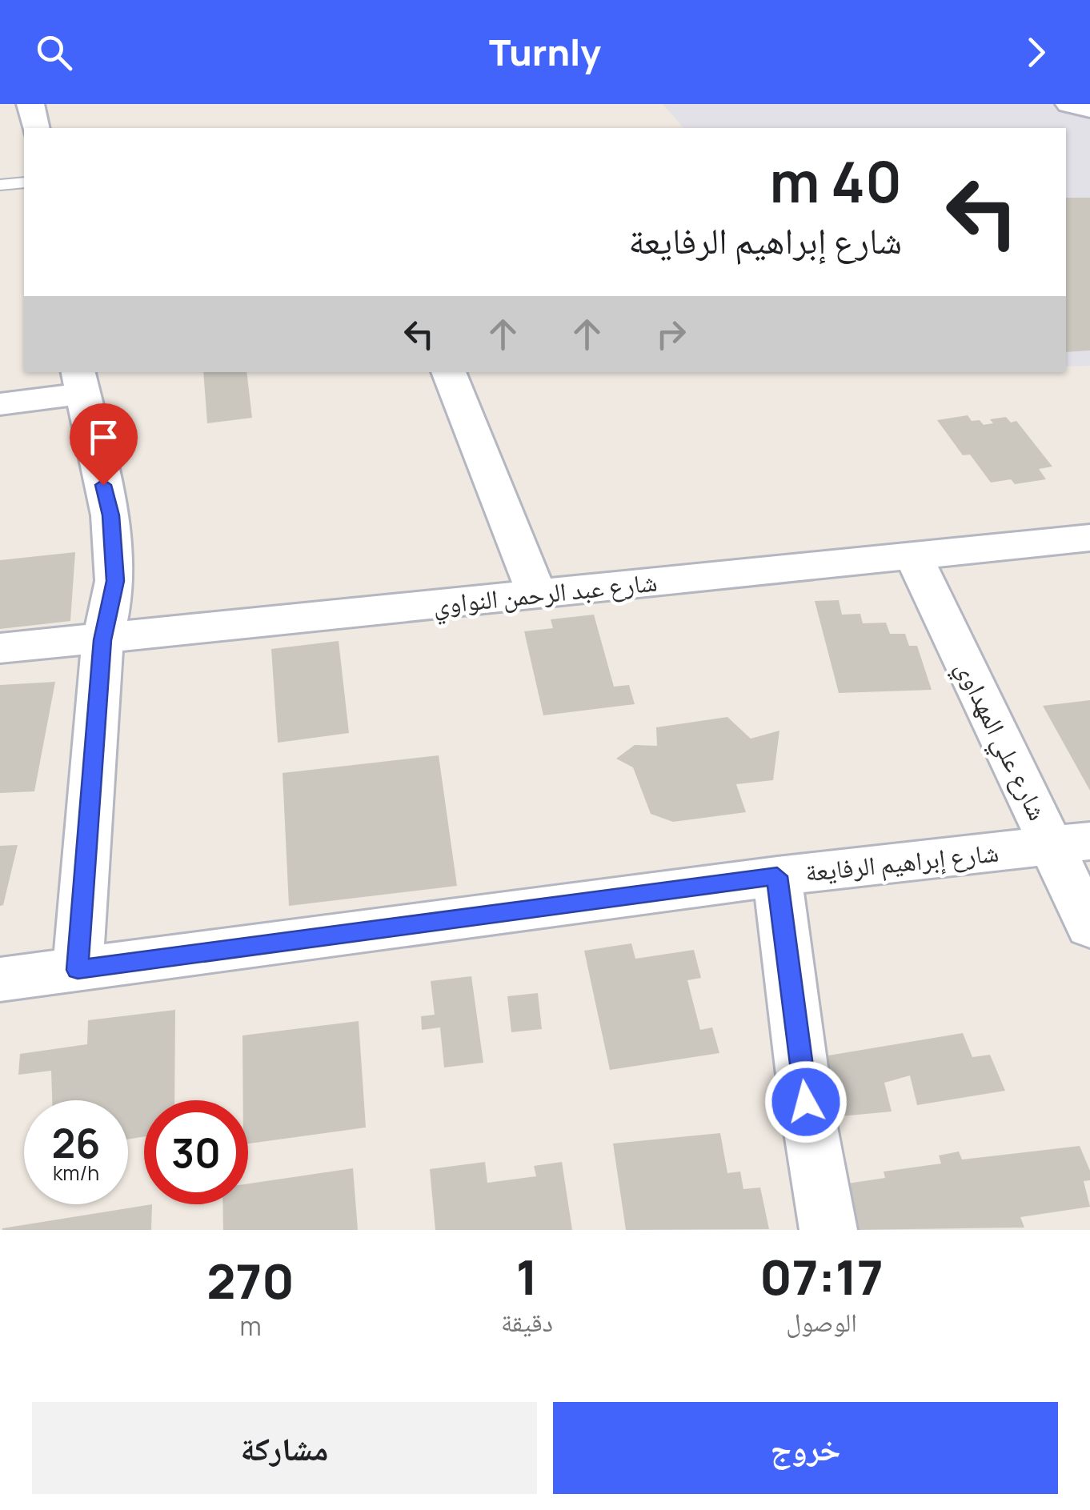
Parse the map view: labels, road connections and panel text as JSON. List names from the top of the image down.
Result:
{
  "streets": {
    "street": ["شارع عبد الرحمن النواوي", "شارع علي المهداوي", "شارع إبراهيم الرفايعة"]
  },
  "crossings": [
    ["شارع عبد الرحمن النواوي", "شارع علي المهداوي"],
    ["شارع علي المهداوي", "شارع إبراهيم الرفايعة"]
  ],
  "page": {
    "header": "Turnly",
    "turn": ["40 m", "شارع إبراهيم الرفايعة"],
    "speed": "26 km/h",
    "limit": "30",
    "eta": [
      "07:17",
      "الوصول",
      "1",
      "دقيقة",
      "270",
      "m"
    ],
    "buttons": ["خروج", "مشاركة"]
  }
}
